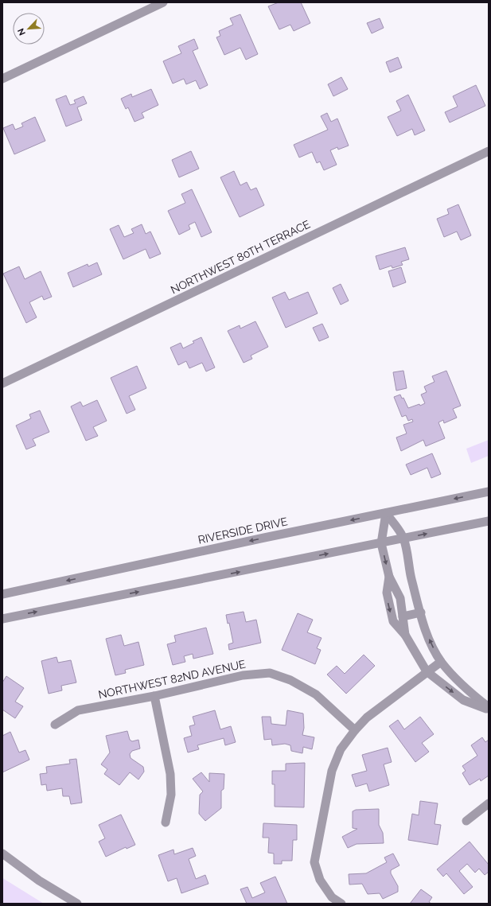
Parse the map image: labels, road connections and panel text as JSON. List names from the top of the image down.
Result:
{
  "streets": {
    "street": ["NORTHWEST 80TH TERRACE", "RIVERSIDE DRIVE", "NORTHWEST 82ND AVENUE"]
  },
  "north": "bottom left"
}
